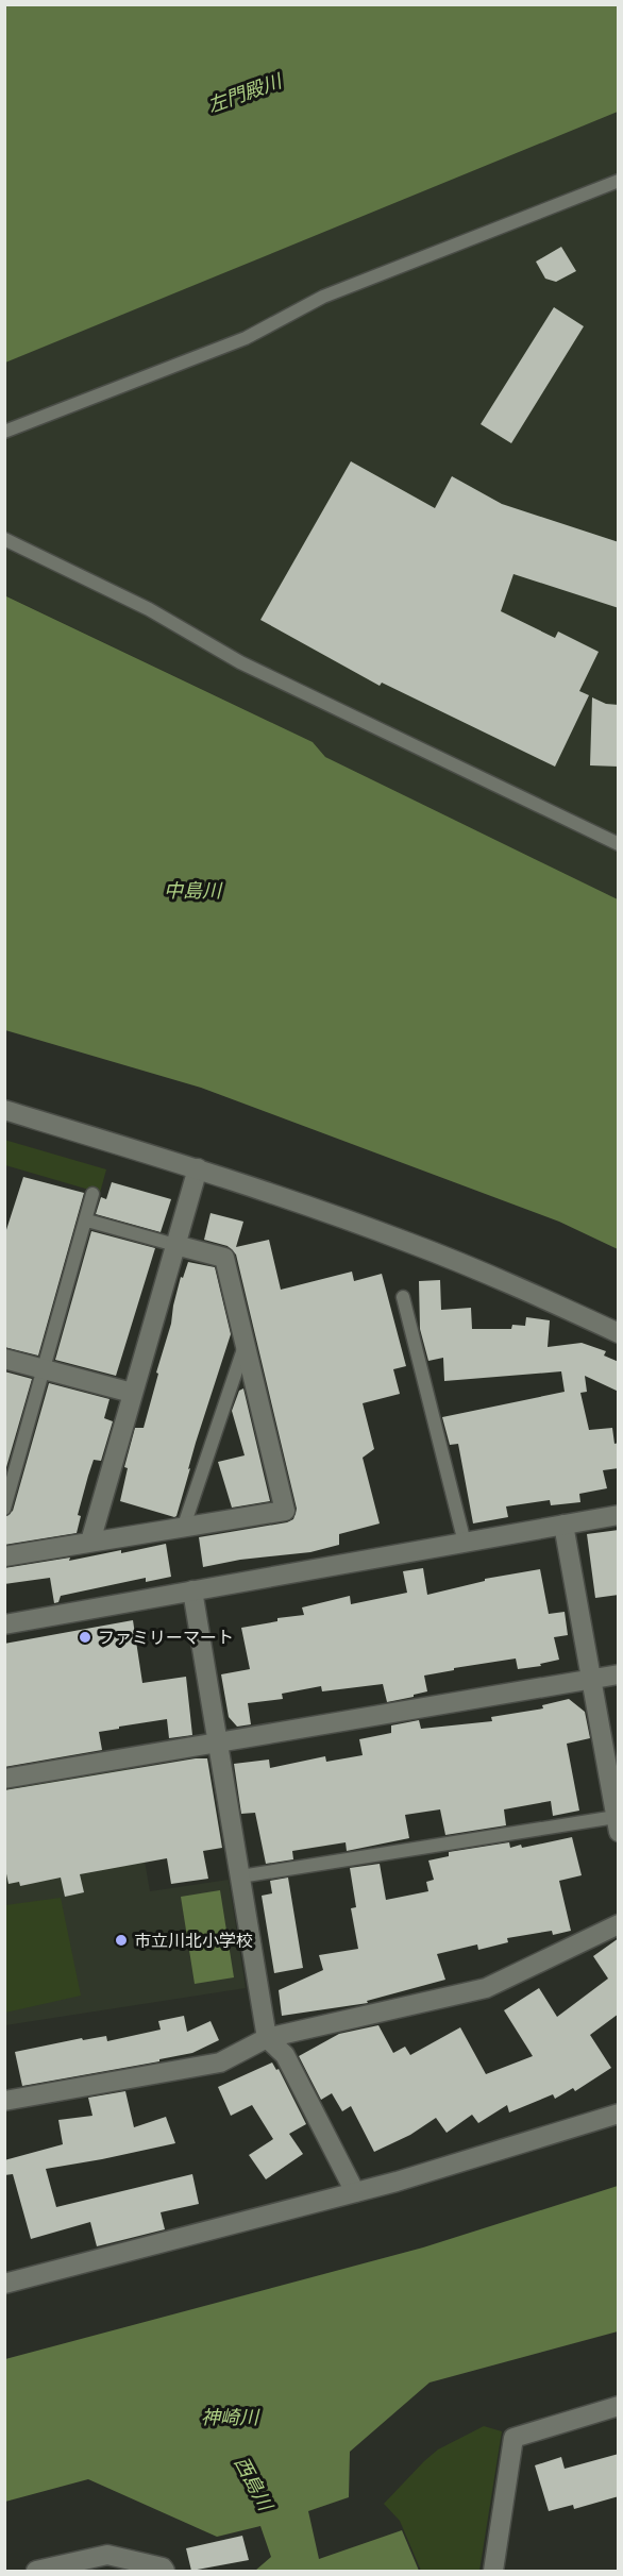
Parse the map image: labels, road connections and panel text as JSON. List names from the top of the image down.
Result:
{
  "water": [
    "左門殿川",
    "中島川",
    "神崎川",
    "西島川"
  ],
  "places": ["ファミリーマート", "市立川北小学校"]
}
